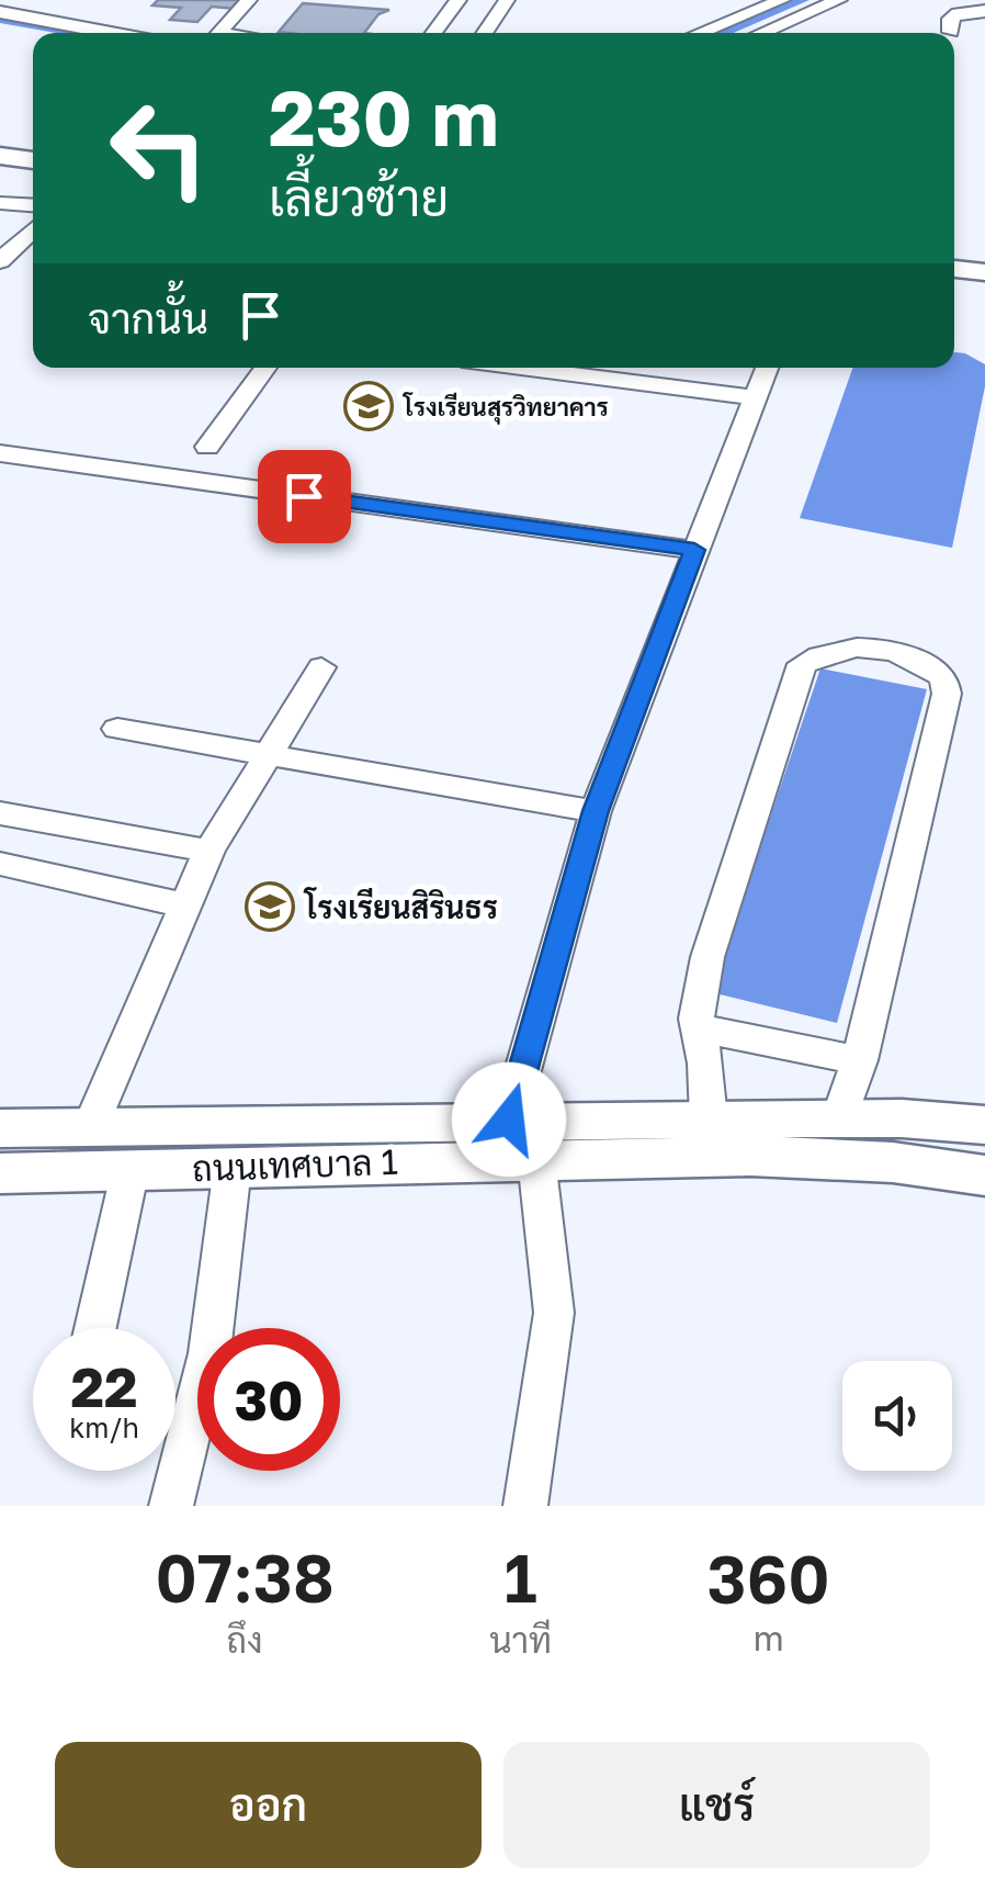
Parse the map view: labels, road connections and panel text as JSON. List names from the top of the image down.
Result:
{
  "streets": {
    "main road": ["ถนนเทศบาล 1"]
  },
  "places": {
    "school or university": ["โรงเรียนสุรวิทยาคาร", "โรงเรียนสิรินธร"]
  },
  "page": {
    "turn": ["230 m", "เลี้ยวซ้าย"],
    "then": "จากนั้น",
    "speed": "22 km/h",
    "limit": "30",
    "eta": [
      "07:38",
      "ถึง",
      "1",
      "นาที",
      "360",
      "m"
    ],
    "buttons": ["ออก", "แชร์"]
  }
}
